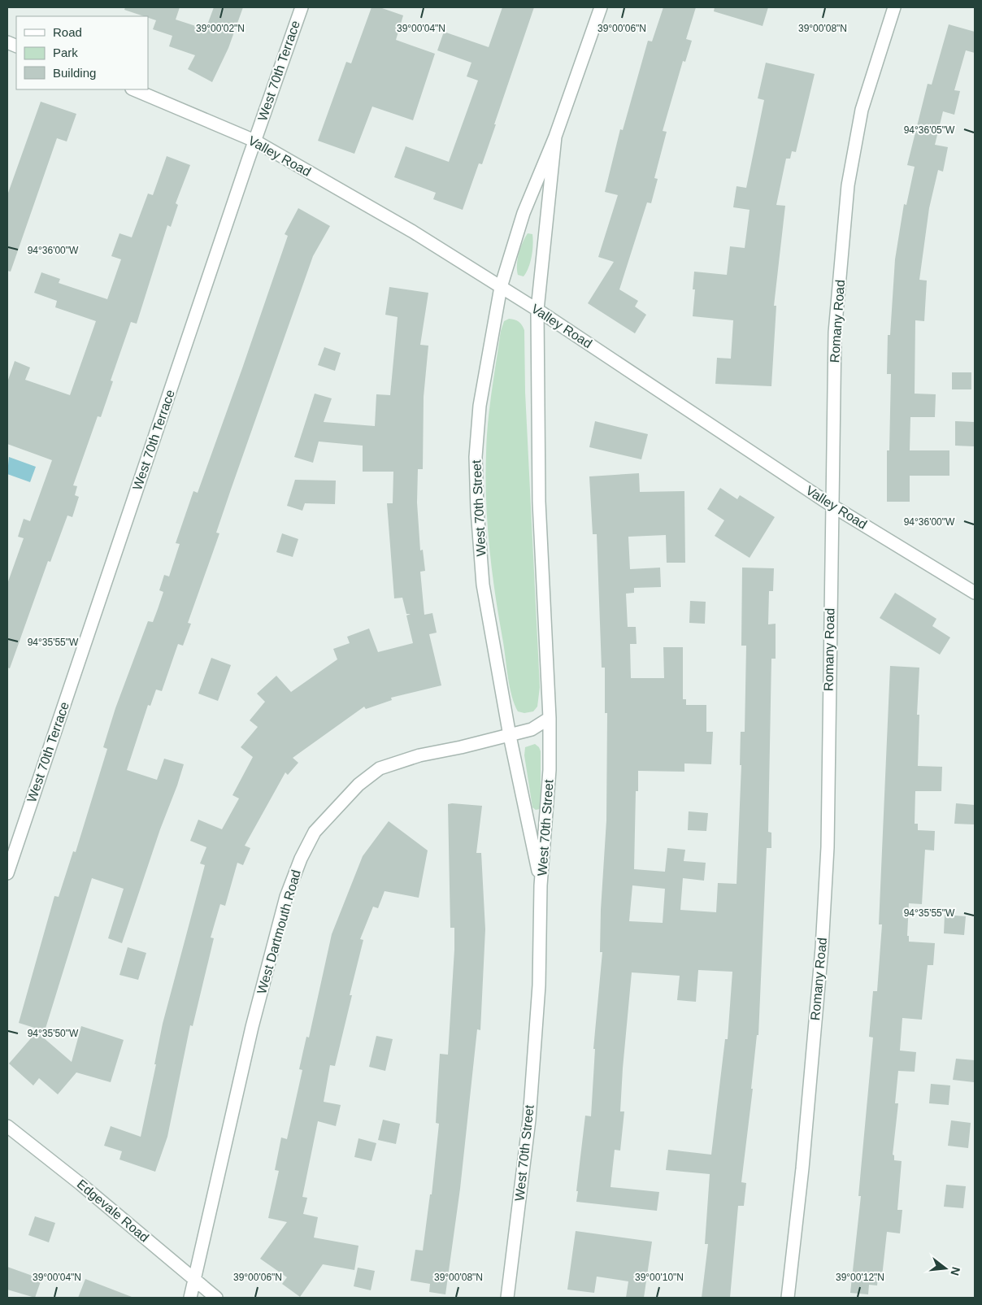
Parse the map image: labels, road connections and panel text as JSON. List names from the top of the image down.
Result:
{
  "streets": {
    "street": [
      "West 70th Terrace",
      "Valley Road",
      "Romany Road",
      "West 70th Street",
      "West Dartmouth Road",
      "Edgevale Road"
    ]
  },
  "crossings": [
    ["West 70th Terrace", "Valley Road"],
    ["Valley Road", "Romany Road"],
    ["Valley Road", "West 70th Street"],
    ["West 70th Street", "West Dartmouth Road"],
    ["West Dartmouth Road", "Edgevale Road"]
  ],
  "legend": ["Road", "Park", "Building"],
  "north": "right",
  "coordinates": [
    "39°00'02\"N",
    "39°00'04\"N",
    "39°00'06\"N",
    "39°00'08\"N",
    "94°36'05\"W",
    "94°36'00\"W",
    "94°35'55\"W",
    "94°35'50\"W",
    "39°00'10\"N",
    "39°00'12\"N"
  ]
}
